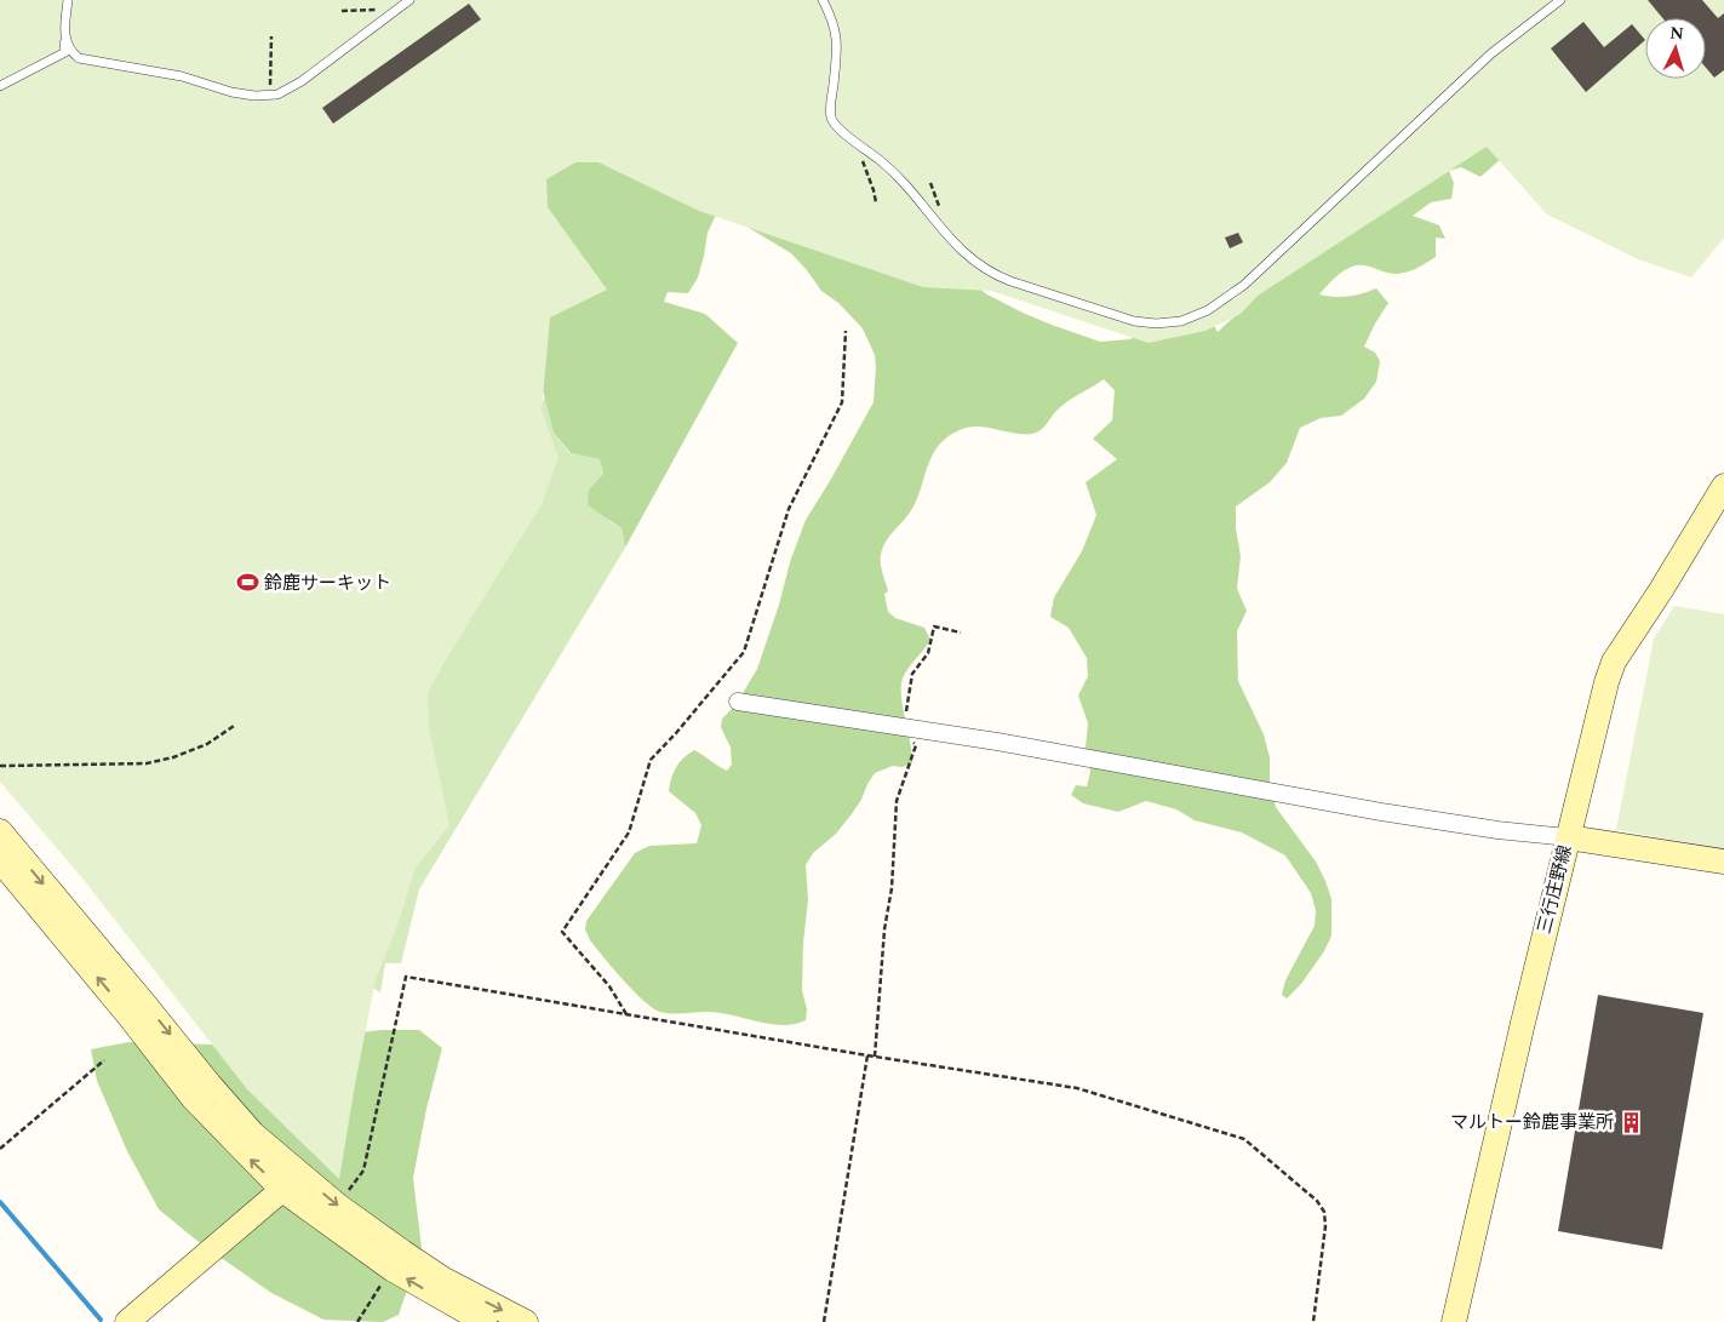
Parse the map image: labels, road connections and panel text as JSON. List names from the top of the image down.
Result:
{
  "streets": {
    "street": ["三行庄野線"]
  },
  "places": {
    "sports": ["鈴鹿サーキット"],
    "building": ["マルトー鈴鹿事業所"]
  },
  "north": "top"
}
